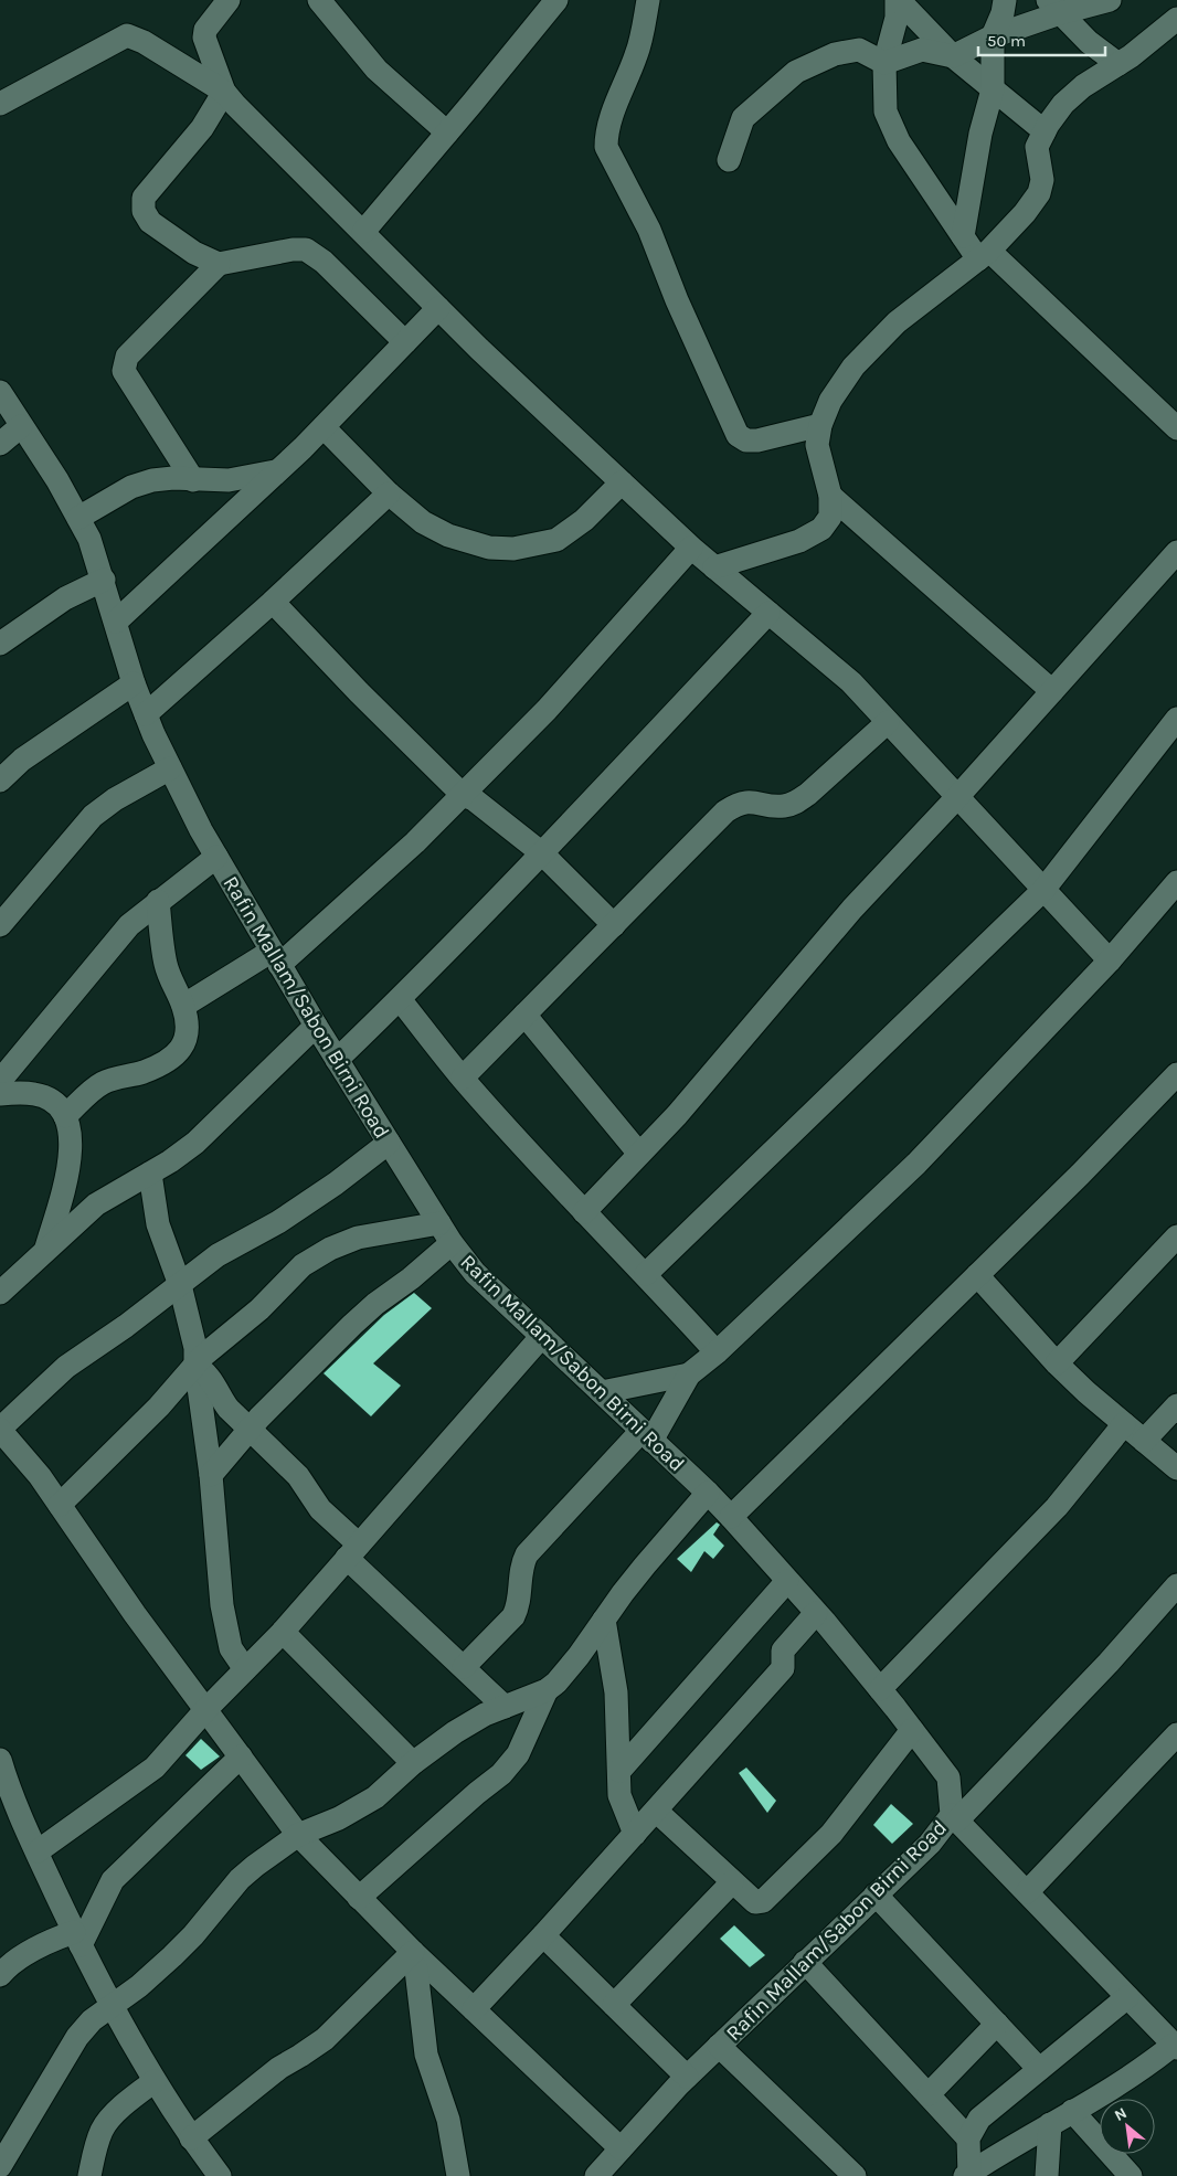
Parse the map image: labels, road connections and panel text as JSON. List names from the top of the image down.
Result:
{
  "streets": {
    "street": ["Rafin Mallam/Sabon Birni Road"]
  },
  "scale_bar": "50 m",
  "north": "top left"
}
